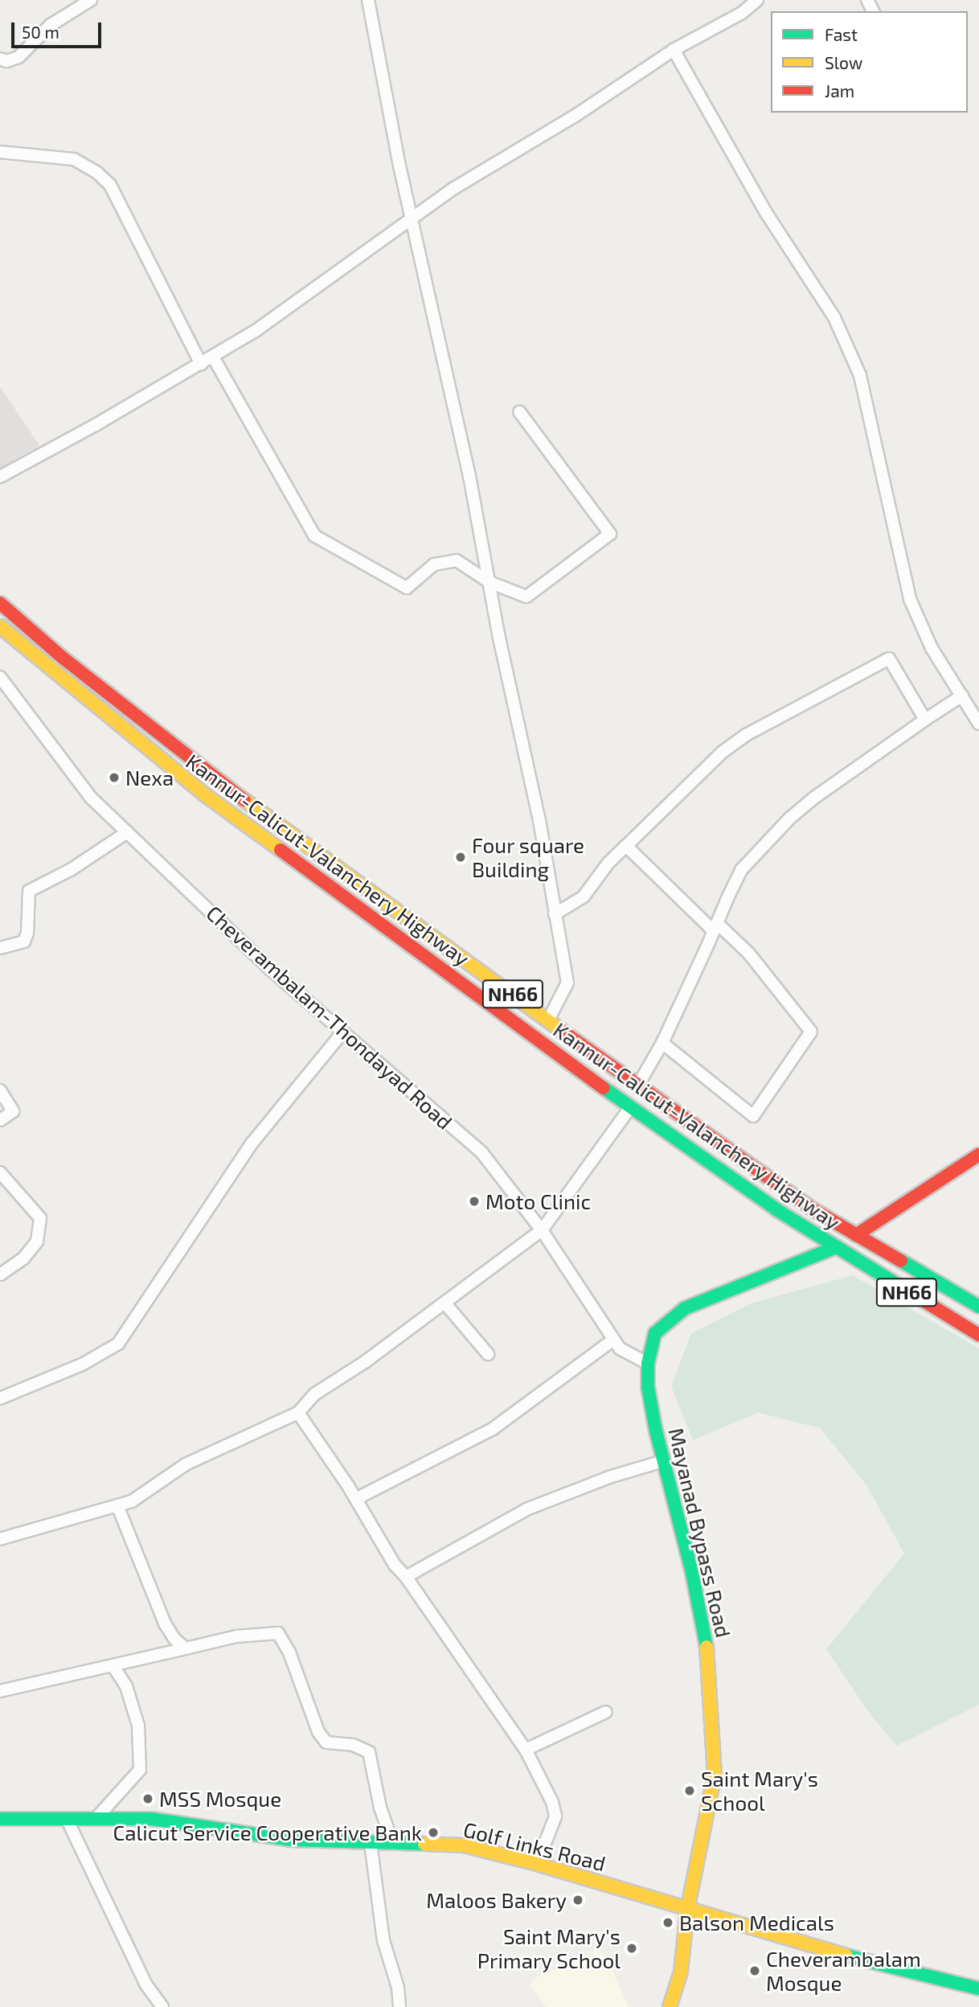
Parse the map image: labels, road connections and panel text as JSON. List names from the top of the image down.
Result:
{
  "streets": {
    "main road": [
      "Kannur-Calicut-Valanchery Highway",
      "NH66",
      "Mayanad Bypass Road",
      "Golf Links Road"
    ],
    "street": ["Cheverambalam-Thondayad Road"]
  },
  "crossings": [
    ["Kannur-Calicut-Valanchery Highway", "Mayanad Bypass Road"],
    ["Cheverambalam-Thondayad Road", "Mayanad Bypass Road"],
    ["Mayanad Bypass Road", "Golf Links Road"]
  ],
  "places": [
    "Nexa",
    "Four square Building",
    "Moto Clinic",
    "Saint Mary's School",
    "MSS Mosque",
    "Calicut Service Cooperative Bank",
    "Maloos Bakery",
    "Balson Medicals",
    "Saint Mary's Primary School",
    "Cheverambalam Mosque"
  ],
  "legend": ["Fast", "Slow", "Jam"],
  "scale_bar": "50 m"
}
